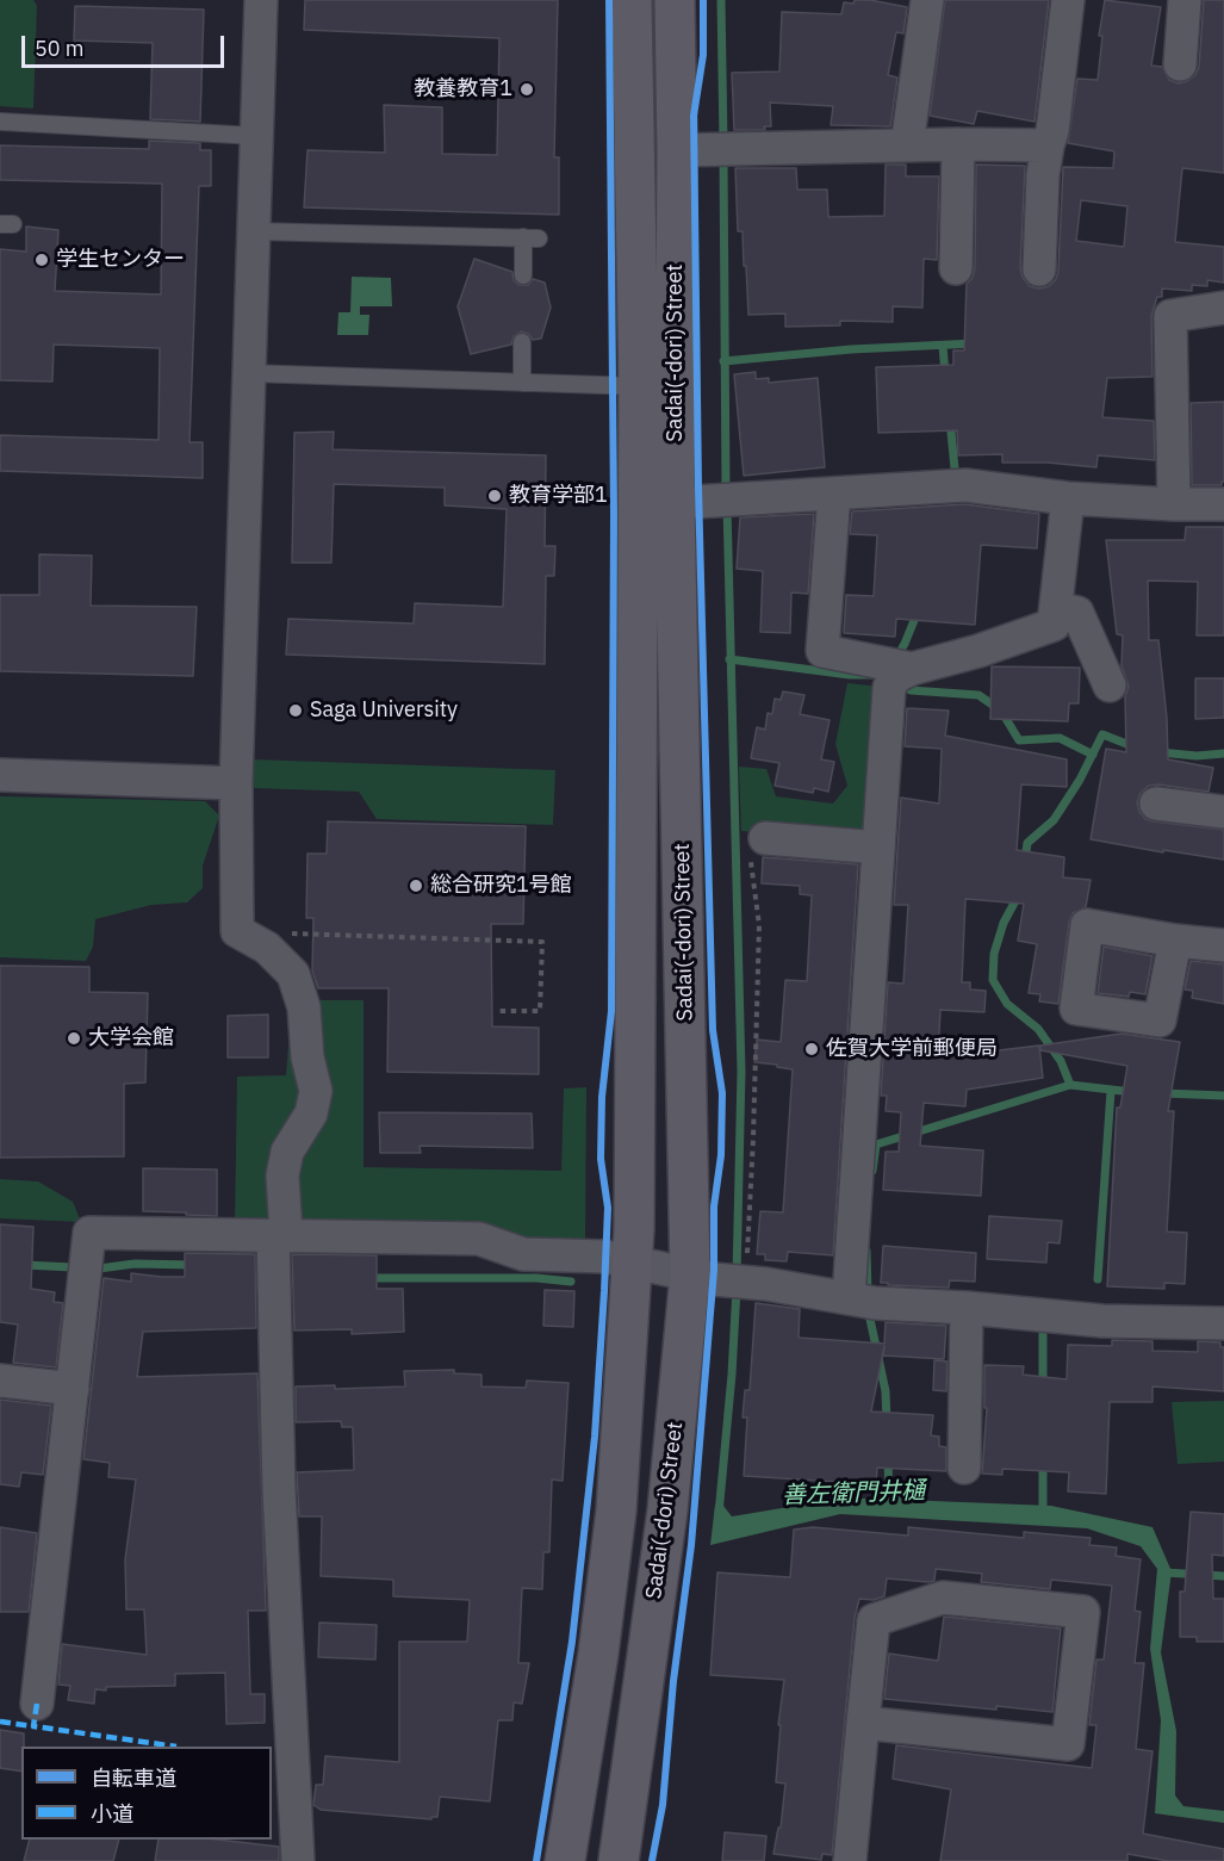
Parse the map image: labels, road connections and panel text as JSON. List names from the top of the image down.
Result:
{
  "streets": {
    "main road": ["Sadai(-dori) Street"]
  },
  "water": ["善左衛門井樋"],
  "places": [
    "教養教育1",
    "学生センター",
    "教育学部1",
    "Saga University",
    "総合研究1号館",
    "大学会館",
    "佐賀大学前郵便局"
  ],
  "legend": ["自転車道", "小道"],
  "scale_bar": "50 m"
}
